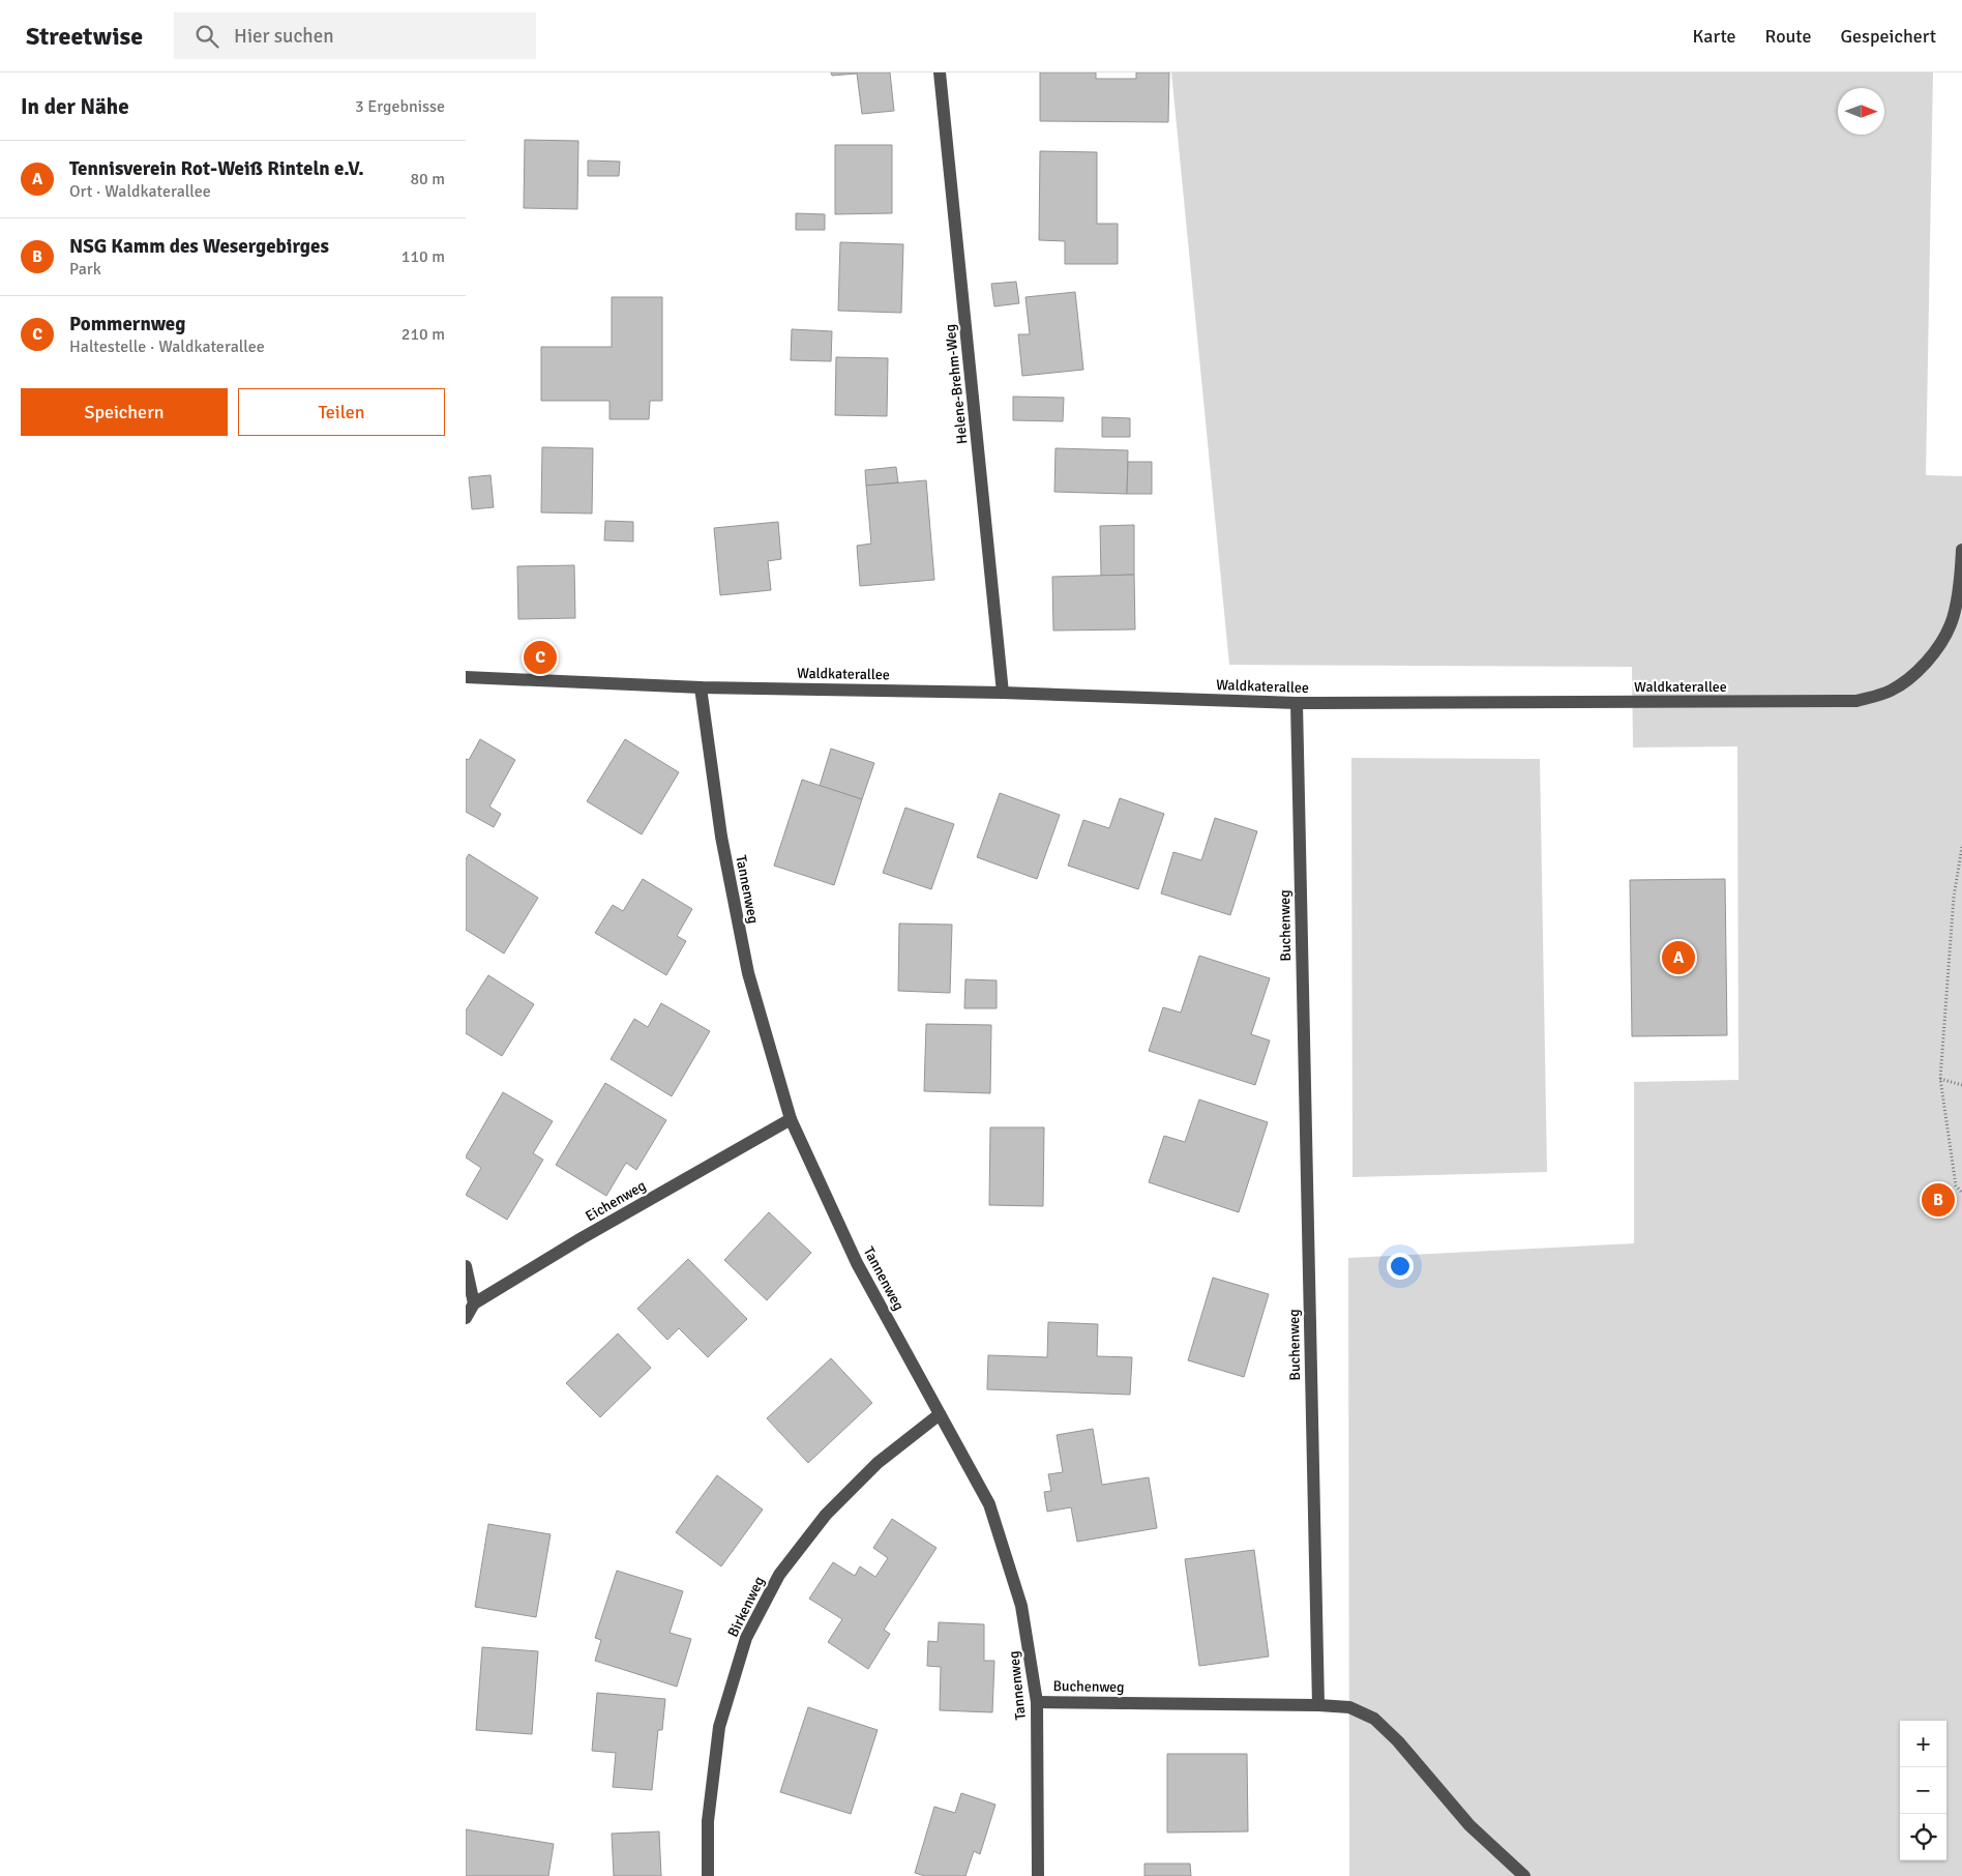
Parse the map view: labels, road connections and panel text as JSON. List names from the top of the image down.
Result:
{
  "streets": {
    "street": [
      "Helene-Brehm-Weg",
      "Waldkaterallee",
      "Tannenweg",
      "Buchenweg",
      "Eichenweg",
      "Birkenweg"
    ]
  },
  "crossings": [
    ["Helene-Brehm-Weg", "Waldkaterallee"],
    ["Waldkaterallee", "Tannenweg"],
    ["Waldkaterallee", "Buchenweg"],
    ["Tannenweg", "Buchenweg"],
    ["Tannenweg", "Eichenweg"],
    ["Tannenweg", "Birkenweg"]
  ],
  "north": "right",
  "page": {
    "header": "Streetwise",
    "search": "Hier suchen",
    "nav": ["Karte", "Route", "Gespeichert"],
    "heading": ["In der Nähe", "3 Ergebnisse"],
    "list": [
      {
        "mark": "A",
        "name": "Tennisverein Rot-Weiß Rinteln e.V.",
        "note": "Ort · Waldkaterallee",
        "value": "80 m"
      },
      {
        "mark": "B",
        "name": "NSG Kamm des Wesergebirges",
        "note": "Park",
        "value": "110 m"
      },
      {
        "mark": "C",
        "name": "Pommernweg",
        "note": "Haltestelle · Waldkaterallee",
        "value": "210 m"
      }
    ],
    "buttons": ["Speichern", "Teilen"],
    "pins": ["C", "A", "B"],
    "map_buttons": ["+", "−"]
  }
}
